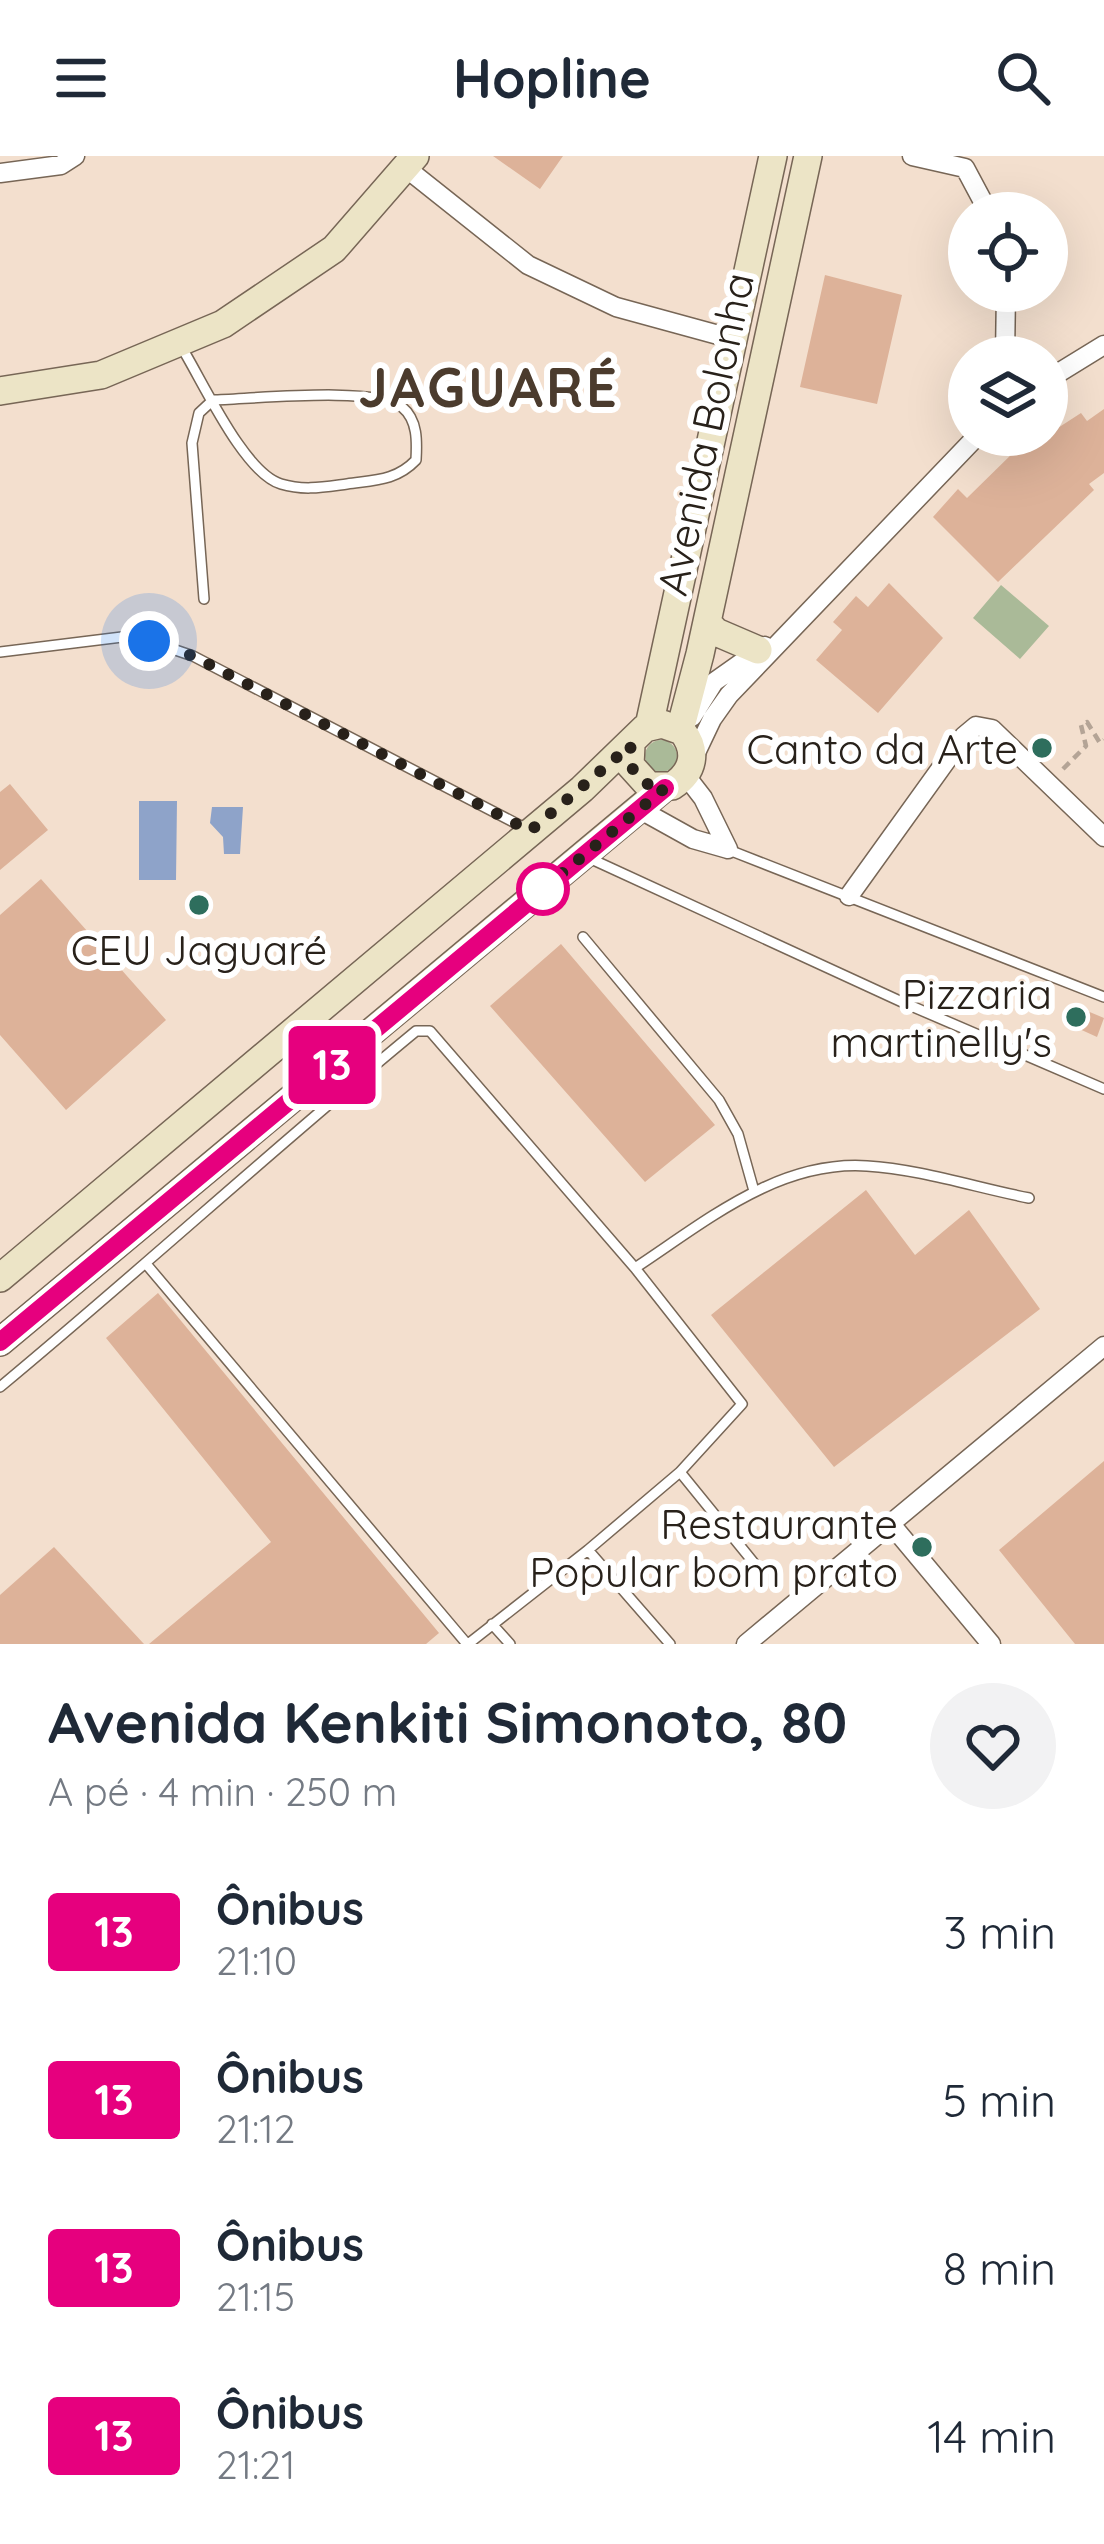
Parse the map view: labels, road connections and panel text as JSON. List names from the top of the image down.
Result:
{
  "streets": {
    "main road": ["Avenida Bolonha"]
  },
  "districts": ["JAGUARÉ"],
  "places": [
    "Canto da Arte",
    "CEU Jaguaré",
    "Pizzaria martinelly's",
    "Restaurante Popular bom prato"
  ],
  "lines": ["bus line 13"],
  "page": {
    "header": "Hopline",
    "on_map": "13",
    "heading": ["Avenida Kenkiti Simonoto, 80", "A pé · 4 min · 250 m"],
    "list": [
      {
        "mark": "13",
        "name": "Ônibus",
        "note": "21:10",
        "value": "3 min"
      },
      {
        "mark": "13",
        "name": "Ônibus",
        "note": "21:12",
        "value": "5 min"
      },
      {
        "mark": "13",
        "name": "Ônibus",
        "note": "21:15",
        "value": "8 min"
      },
      {
        "mark": "13",
        "name": "Ônibus",
        "note": "21:21",
        "value": "14 min"
      }
    ]
  }
}
